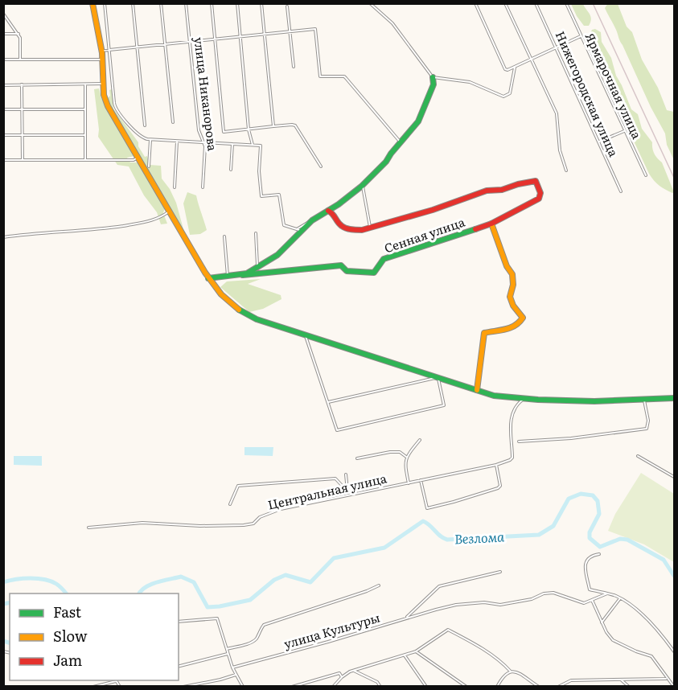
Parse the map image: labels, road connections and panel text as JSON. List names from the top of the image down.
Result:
{
  "streets": {
    "street": [
      "Ярмарочная улица",
      "улица Никанорова",
      "Нижегородская улица",
      "Сенная улица",
      "Центральная улица",
      "улица Культуры"
    ]
  },
  "water": ["Везлома"],
  "legend": ["Fast", "Slow", "Jam"]
}
